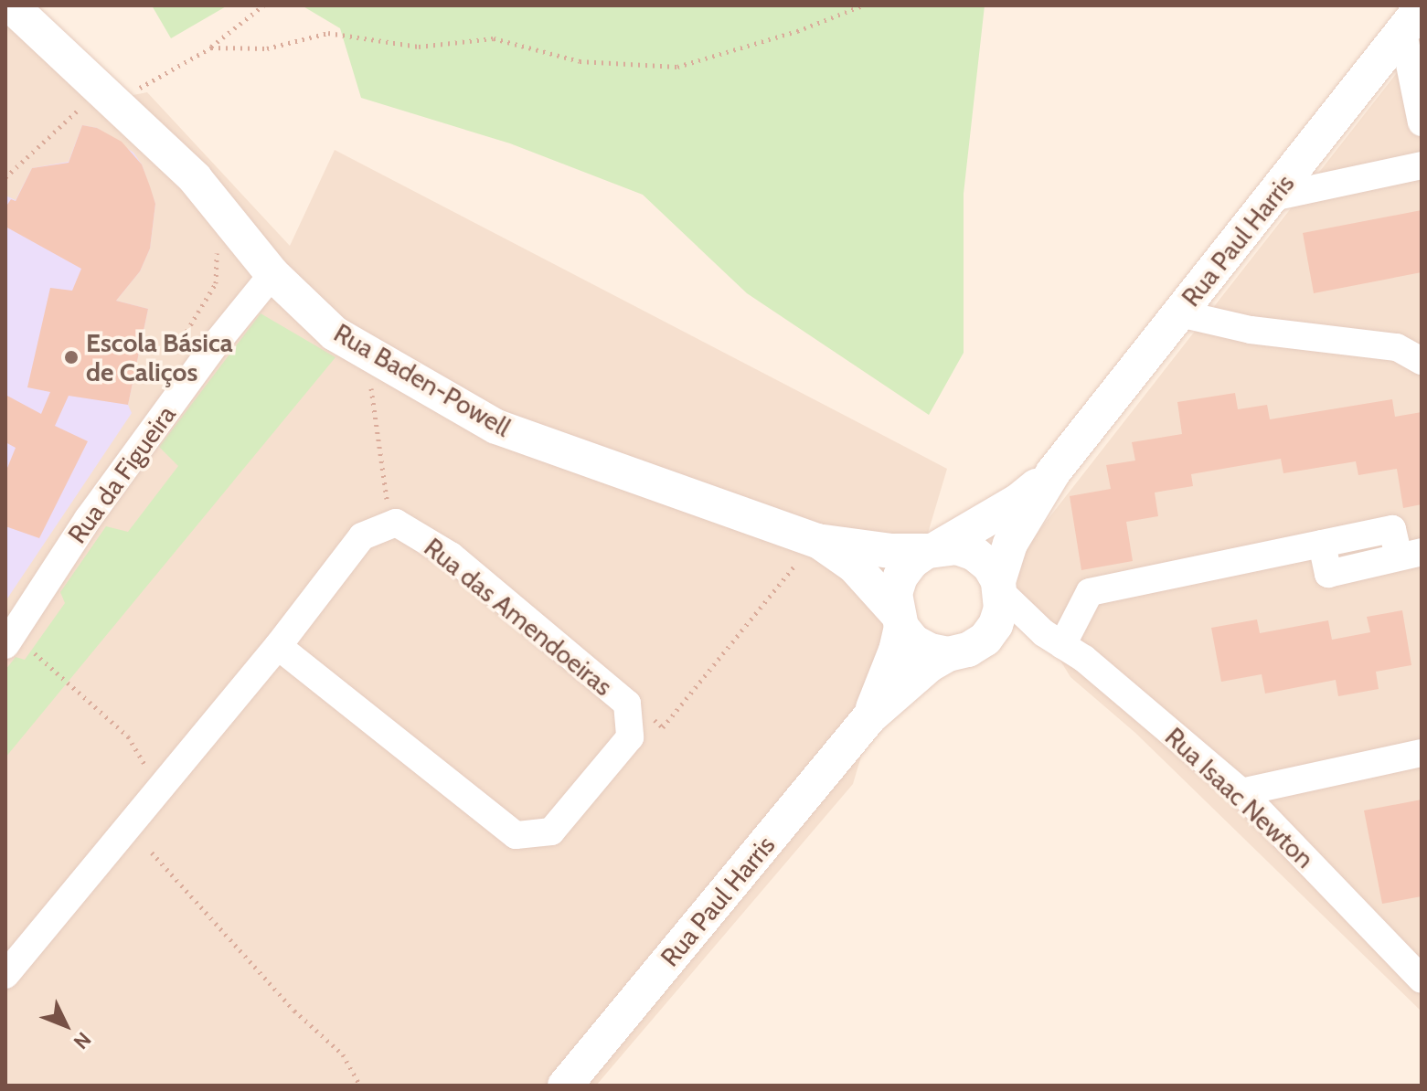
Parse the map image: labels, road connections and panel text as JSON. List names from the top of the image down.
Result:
{
  "streets": {
    "street": [
      "Rua Paul Harris",
      "Rua Baden-Powell",
      "Rua da Figueira",
      "Rua das Amendoeiras",
      "Rua Isaac Newton"
    ]
  },
  "crossings": [
    ["Rua Paul Harris", "Rua Isaac Newton"],
    ["Rua Baden-Powell", "Rua da Figueira"]
  ],
  "places": ["Escola Básica de Caliços"],
  "north": "bottom right"
}
